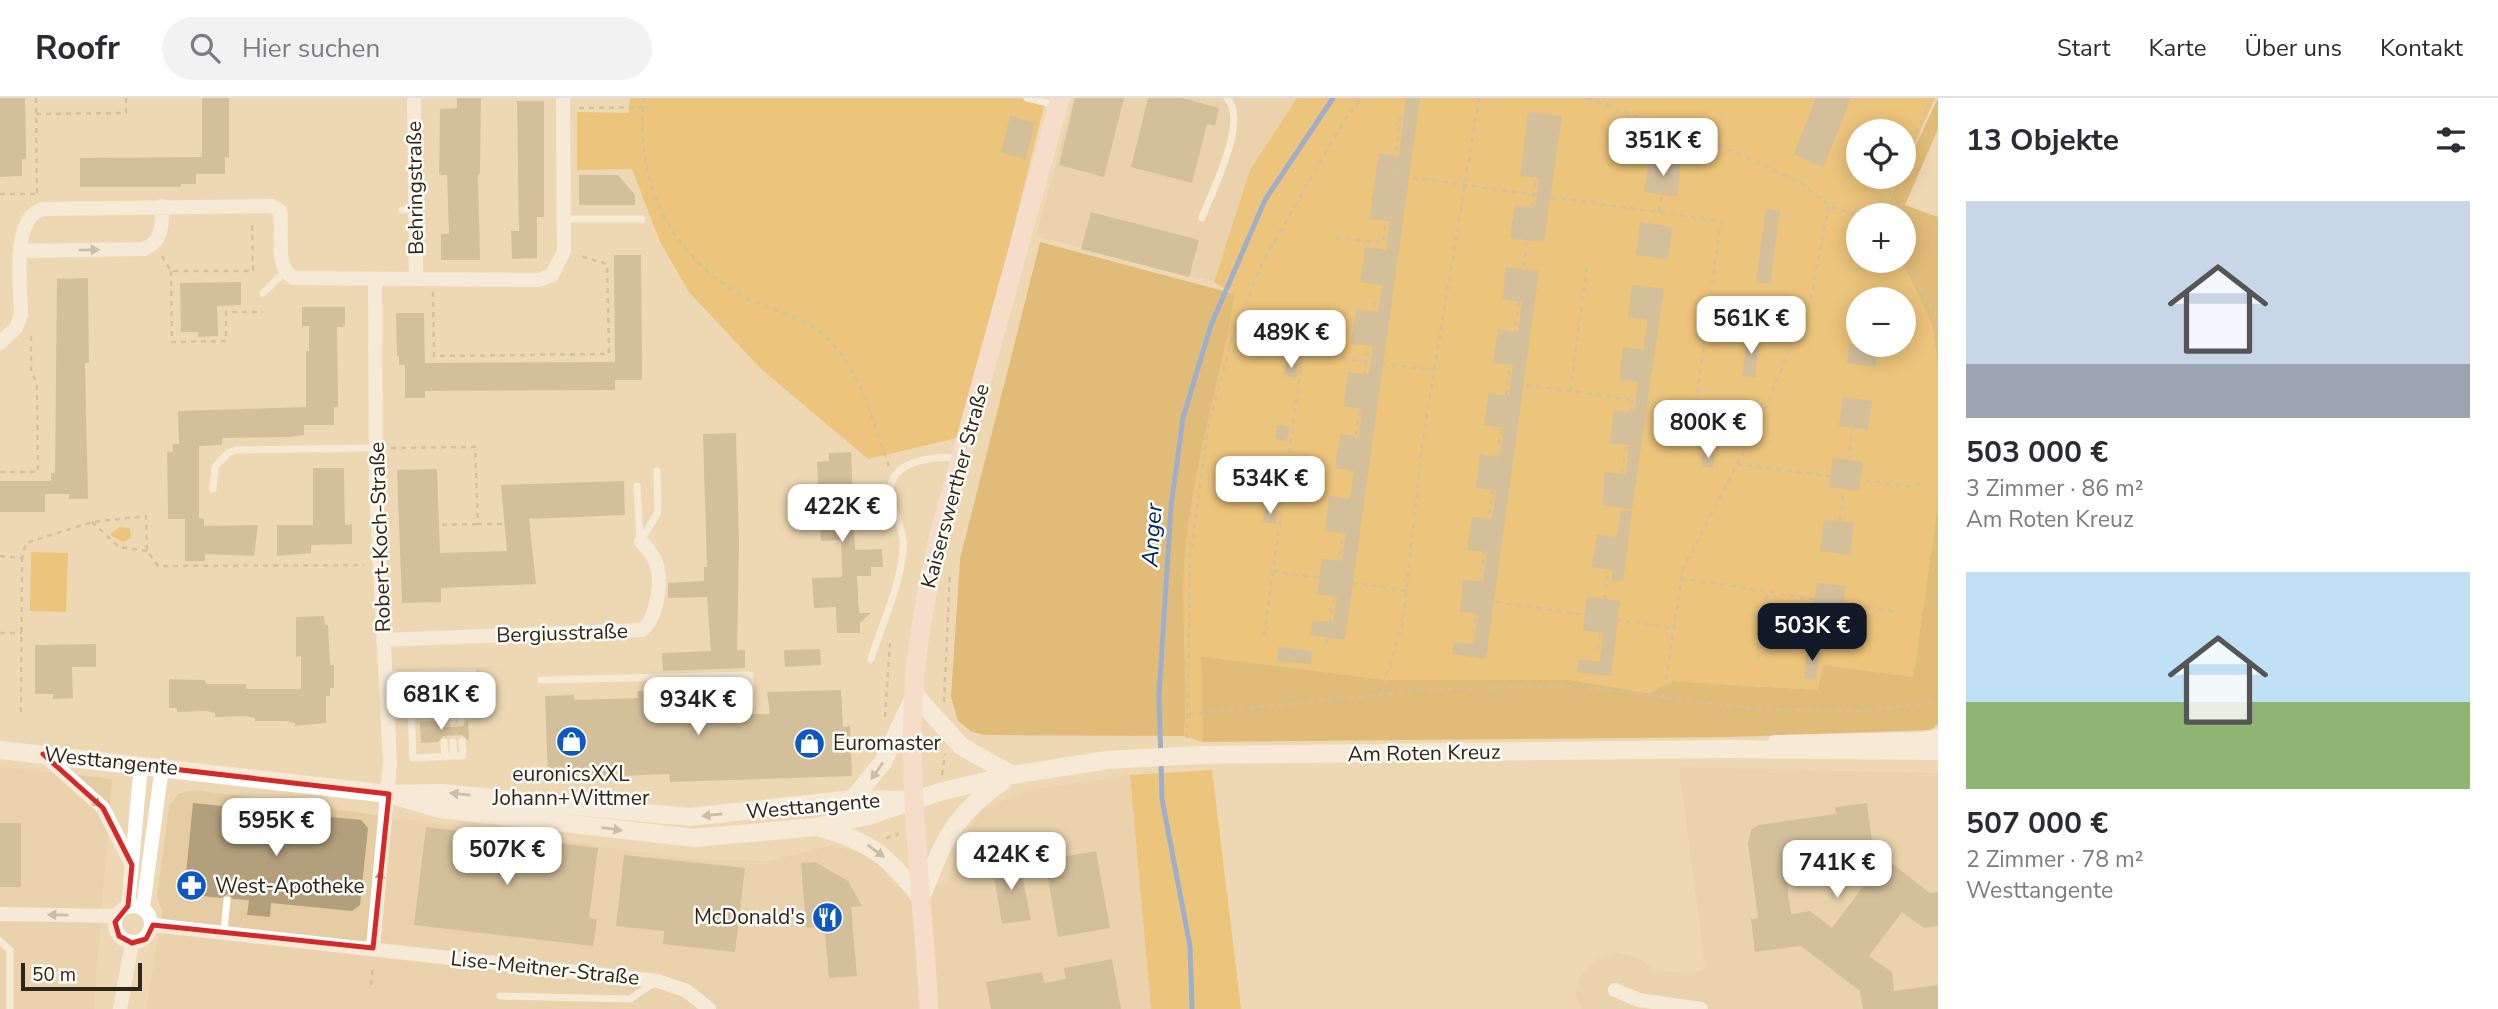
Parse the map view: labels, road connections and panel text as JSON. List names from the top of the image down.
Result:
{
  "streets": {
    "main road": ["Kaiserswerther Straße"],
    "street": [
      "Behringstraße",
      "Robert-Koch-Straße",
      "Bergiusstraße",
      "Am Roten Kreuz",
      "Westtangente",
      "Lise-Meitner-Straße"
    ]
  },
  "crossings": [
    ["Kaiserswerther Straße", "Am Roten Kreuz"],
    ["Kaiserswerther Straße", "Westtangente"],
    ["Robert-Koch-Straße", "Bergiusstraße"],
    ["Robert-Koch-Straße", "Westtangente"],
    ["Am Roten Kreuz", "Westtangente"]
  ],
  "water": ["Anger"],
  "places": {
    "shop": ["euronicsXXL Johann+Wittmer", "Euromaster"],
    "pharmacy": ["West-Apotheke"],
    "restaurant": ["McDonald's"]
  },
  "scale_bar": "50 m",
  "page": {
    "header": "Roofr",
    "search": "Hier suchen",
    "nav": [
      "Start",
      "Karte",
      "Über uns",
      "Kontakt"
    ],
    "heading": "13 Objekte",
    "price": [
      "351K €",
      "561K €",
      "489K €",
      "800K €",
      "534K €",
      "422K €",
      "503K €",
      "681K €",
      "934K €",
      "595K €",
      "507K €",
      "424K €",
      "741K €"
    ],
    "map_buttons": ["+", "−"],
    "list": [
      {
        "name": "503 000 €",
        "note": "3 Zimmer · 86 m² · Am Roten Kreuz"
      },
      {
        "name": "507 000 €",
        "note": "2 Zimmer · 78 m² · Westtangente"
      }
    ],
    "scale": "50 m"
  }
}
